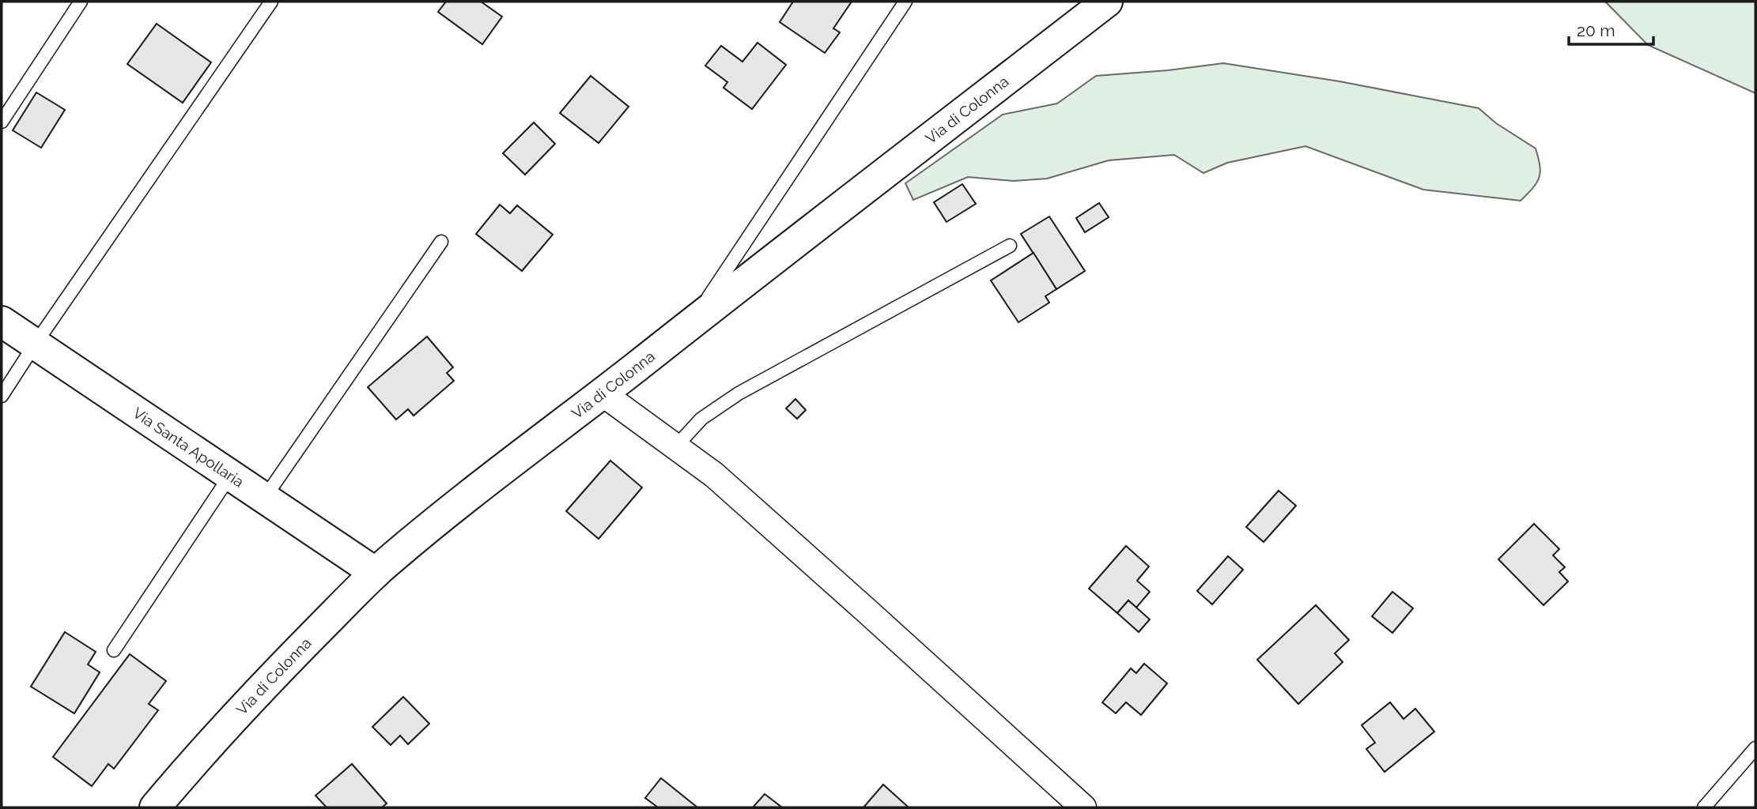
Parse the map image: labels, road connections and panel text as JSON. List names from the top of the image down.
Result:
{
  "streets": {
    "street": ["Via di Colonna", "Via Santa Apollaria"]
  },
  "crossings": [
    ["Via di Colonna", "Via Santa Apollaria"]
  ],
  "scale_bar": "20 m"
}
